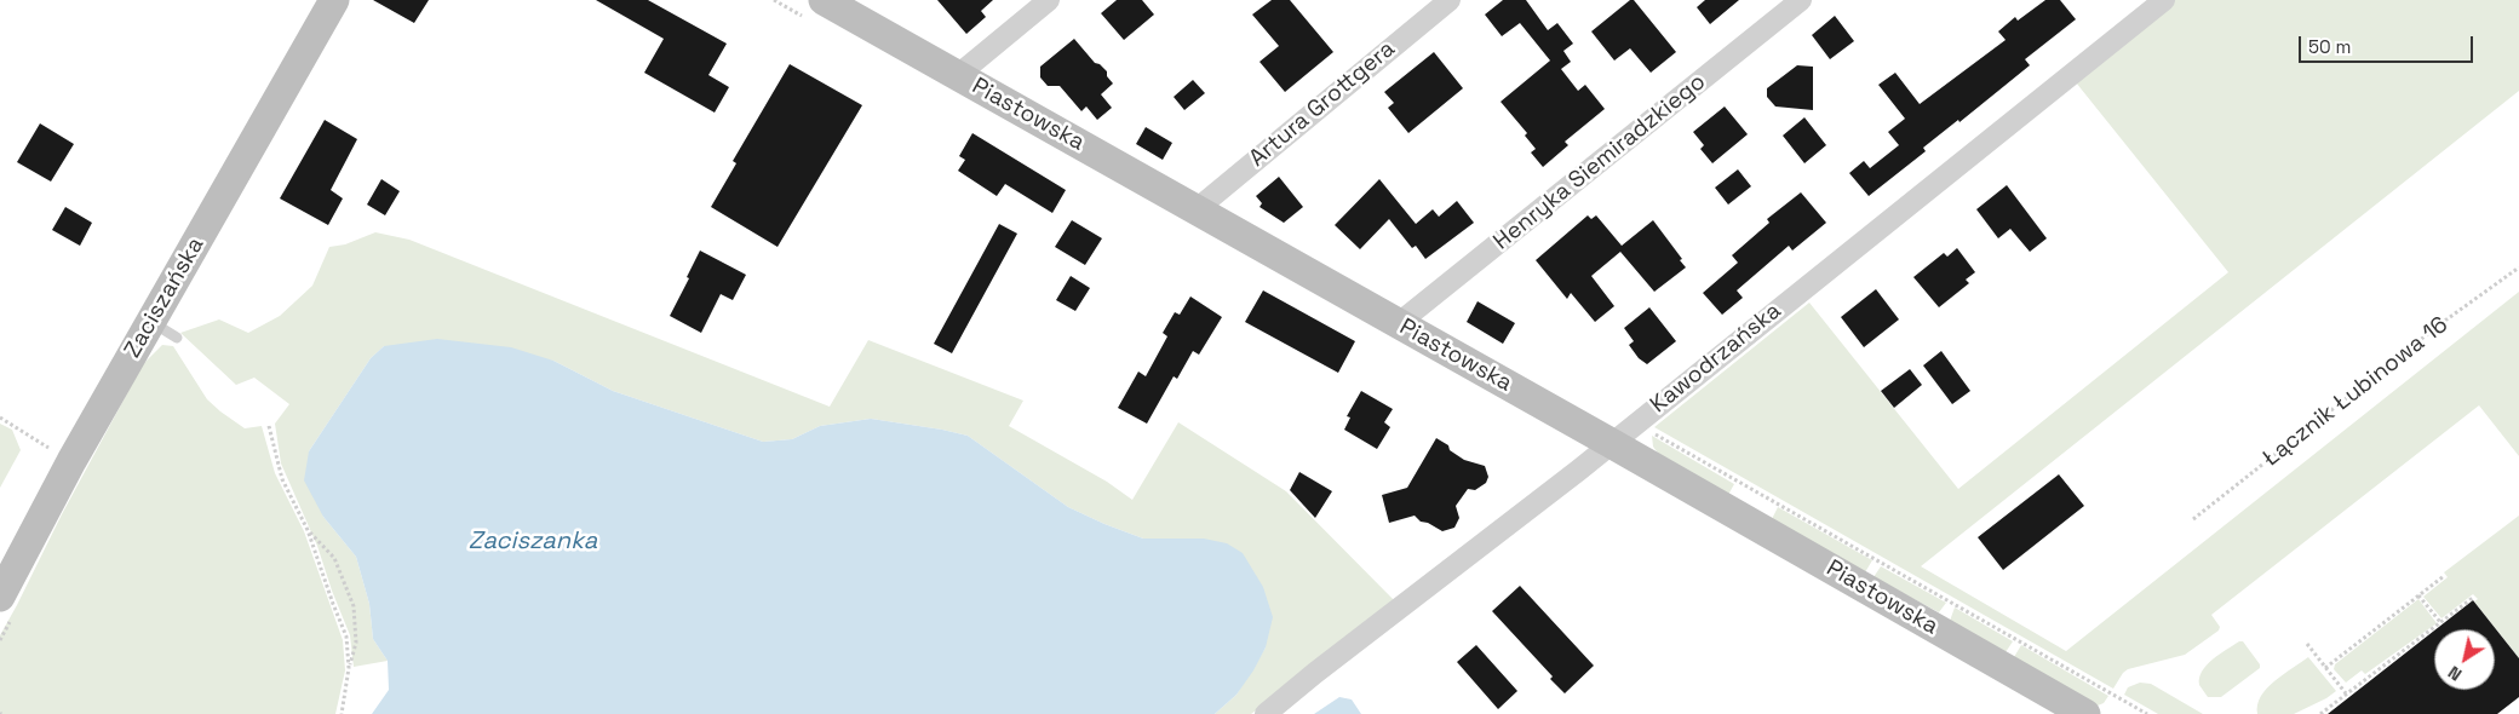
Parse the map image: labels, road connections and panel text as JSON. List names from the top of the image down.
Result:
{
  "streets": {
    "street": [
      "Artura Grottgera",
      "Piastowska",
      "Henryka Siemiradzkiego",
      "Zaciszańska",
      "Kawodrzańska"
    ],
    "path": ["Łącznik Łubinowa 16"]
  },
  "crossings": [
    ["Artura Grottgera", "Piastowska"],
    ["Piastowska", "Henryka Siemiradzkiego"],
    ["Piastowska", "Kawodrzańska"]
  ],
  "water": ["Zaciszanka"],
  "scale_bar": "50 m",
  "north": "bottom left"
}
